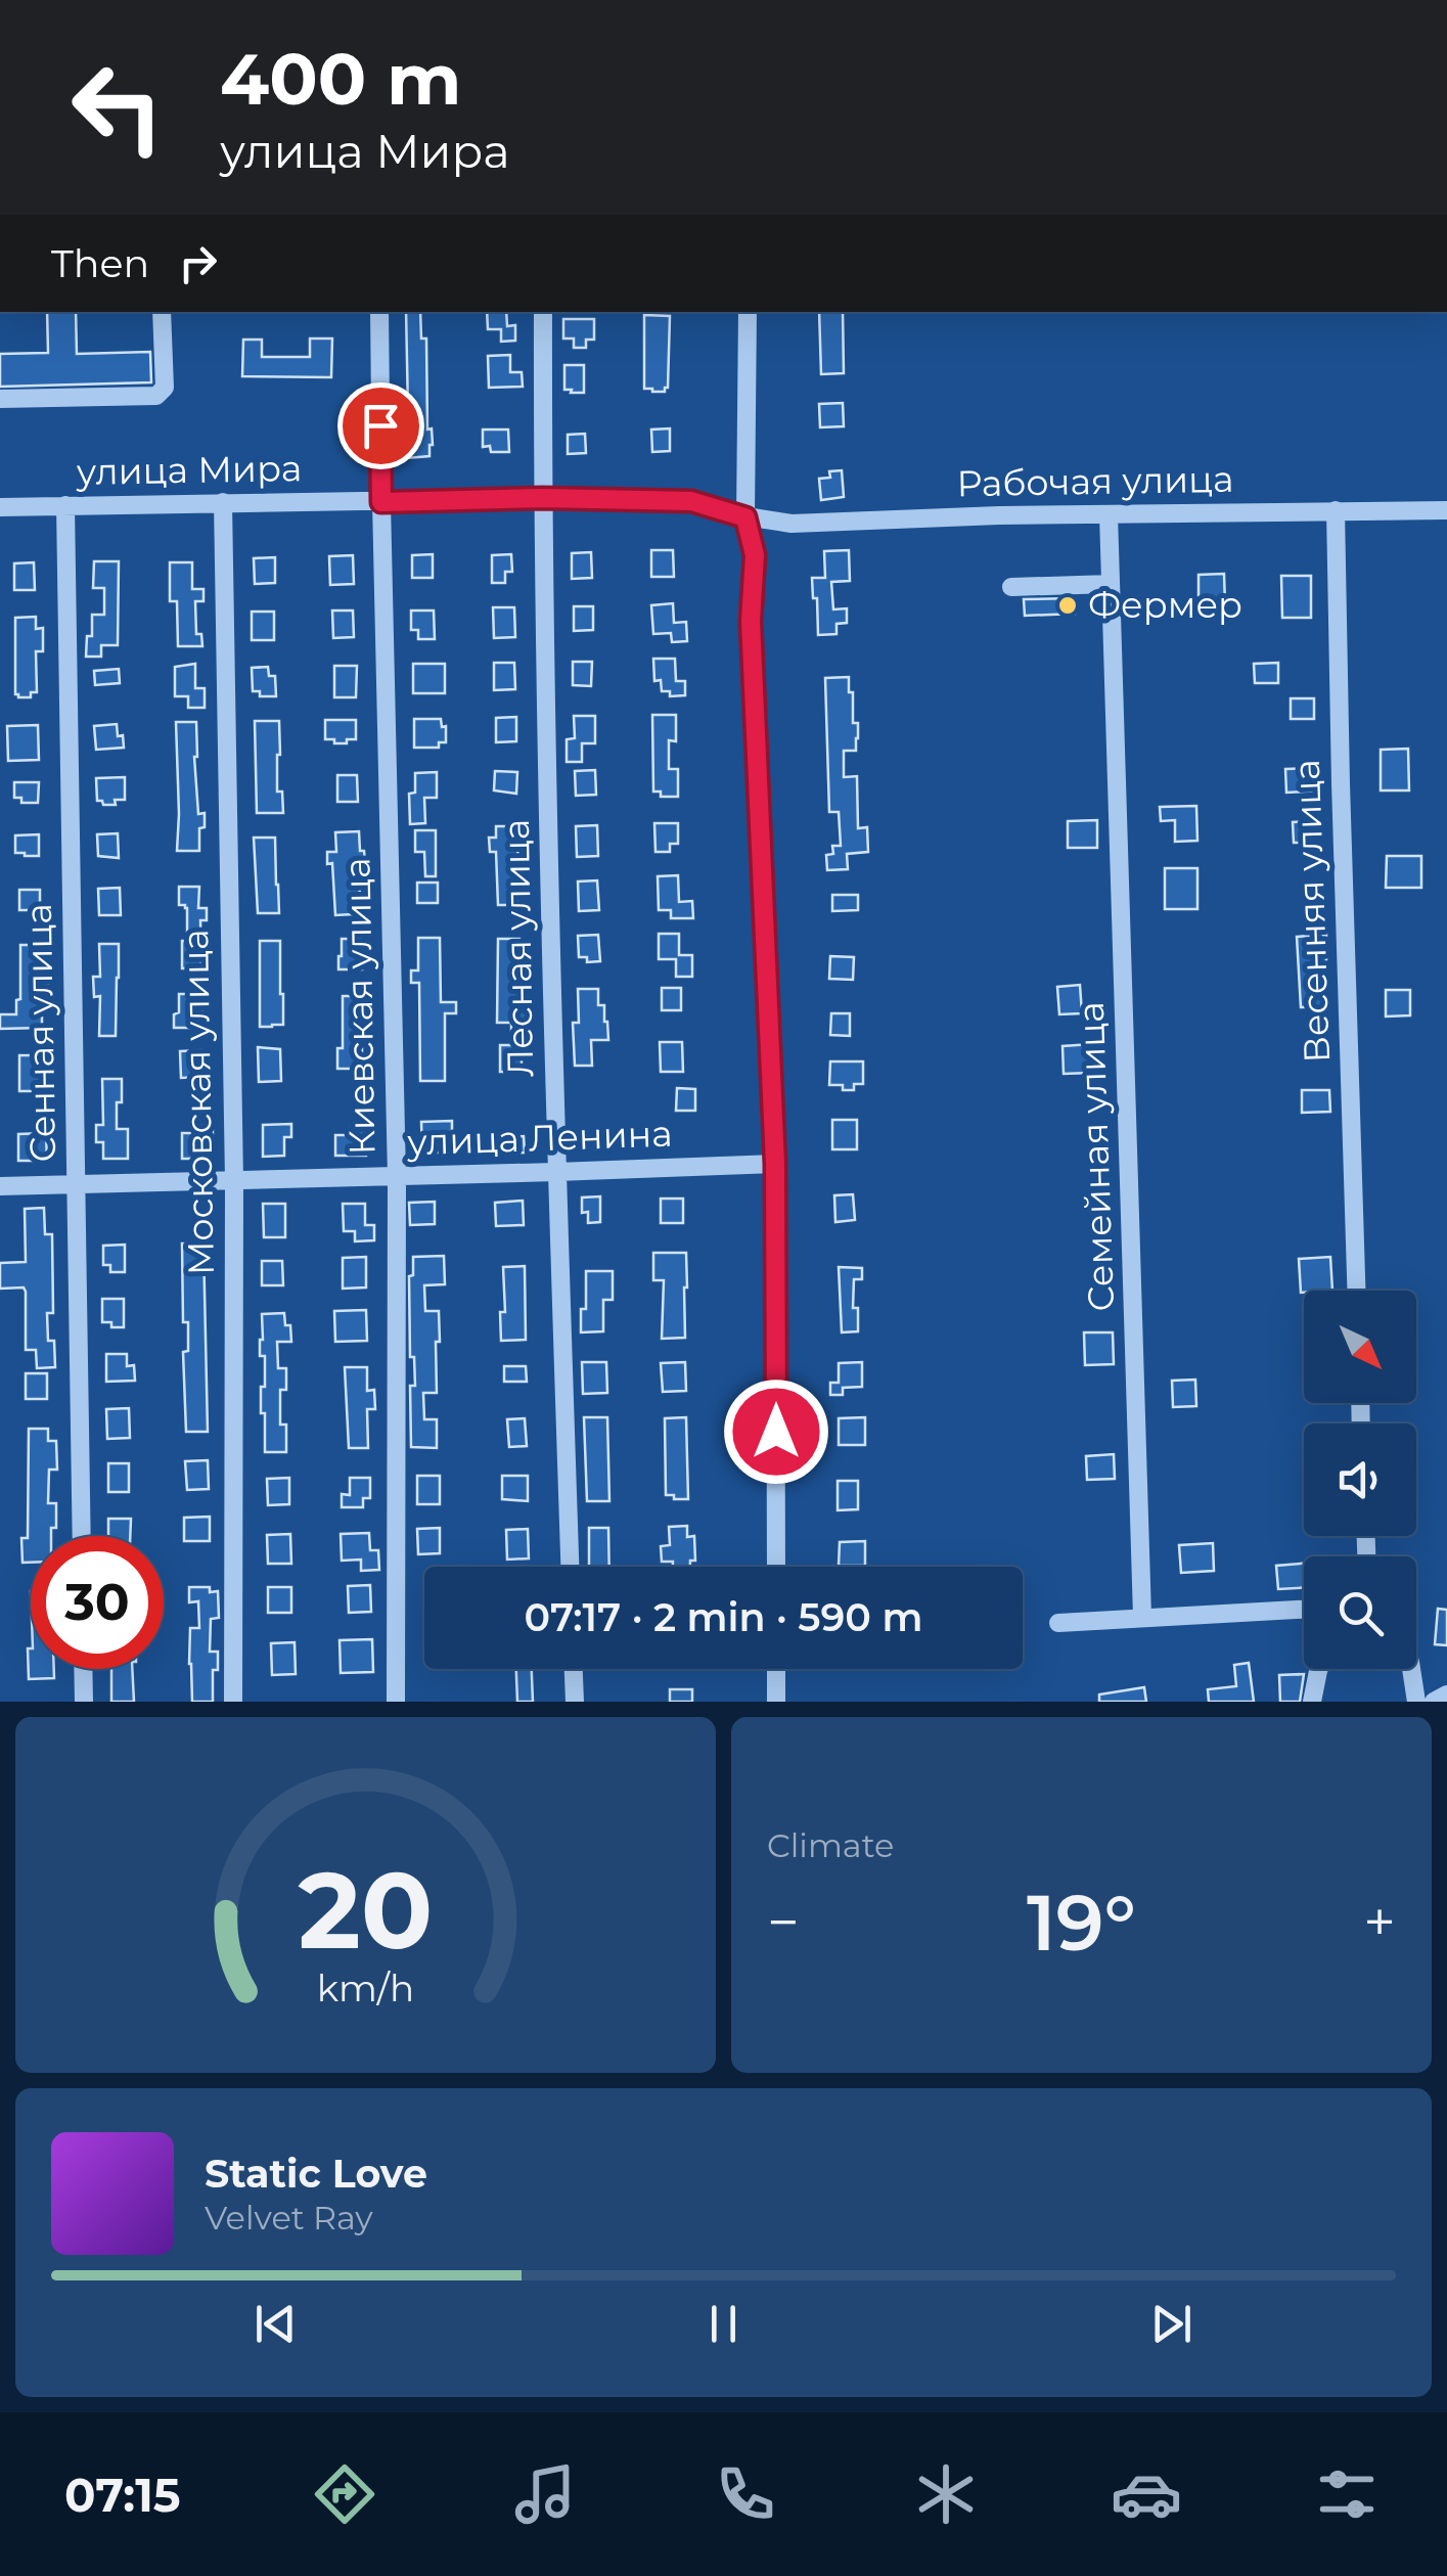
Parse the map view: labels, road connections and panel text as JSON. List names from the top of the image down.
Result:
{
  "streets": {
    "street": [
      "улица Мира",
      "Рабочая улица",
      "Весенняя улица",
      "Лесная улица",
      "Киевская улица",
      "Сенная улица",
      "Московская улица",
      "улица Ленина",
      "Семейная улица"
    ]
  },
  "crossings": [
    ["улица Мира", "Рабочая улица"],
    ["улица Мира", "Лесная улица"],
    ["улица Мира", "Киевская улица"],
    ["улица Мира", "Сенная улица"],
    ["улица Мира", "Московская улица"],
    ["Рабочая улица", "Весенняя улица"],
    ["Рабочая улица", "Семейная улица"],
    ["Лесная улица", "улица Ленина"],
    ["Киевская улица", "улица Ленина"],
    ["Сенная улица", "улица Ленина"],
    ["Московская улица", "улица Ленина"]
  ],
  "places": ["Фермер"],
  "north": "bottom right",
  "page": {
    "turn": ["400 m", "улица Мира"],
    "then": "Then",
    "limit": "30",
    "trip": "07:17 · 2 min · 590 m",
    "tile": "Climate",
    "heat": ["−", "19°", "+"],
    "song": ["Static Love", "Velvet Ray"],
    "tabs": "07:15",
    "gauge": ["20", "km/h"]
  }
}
